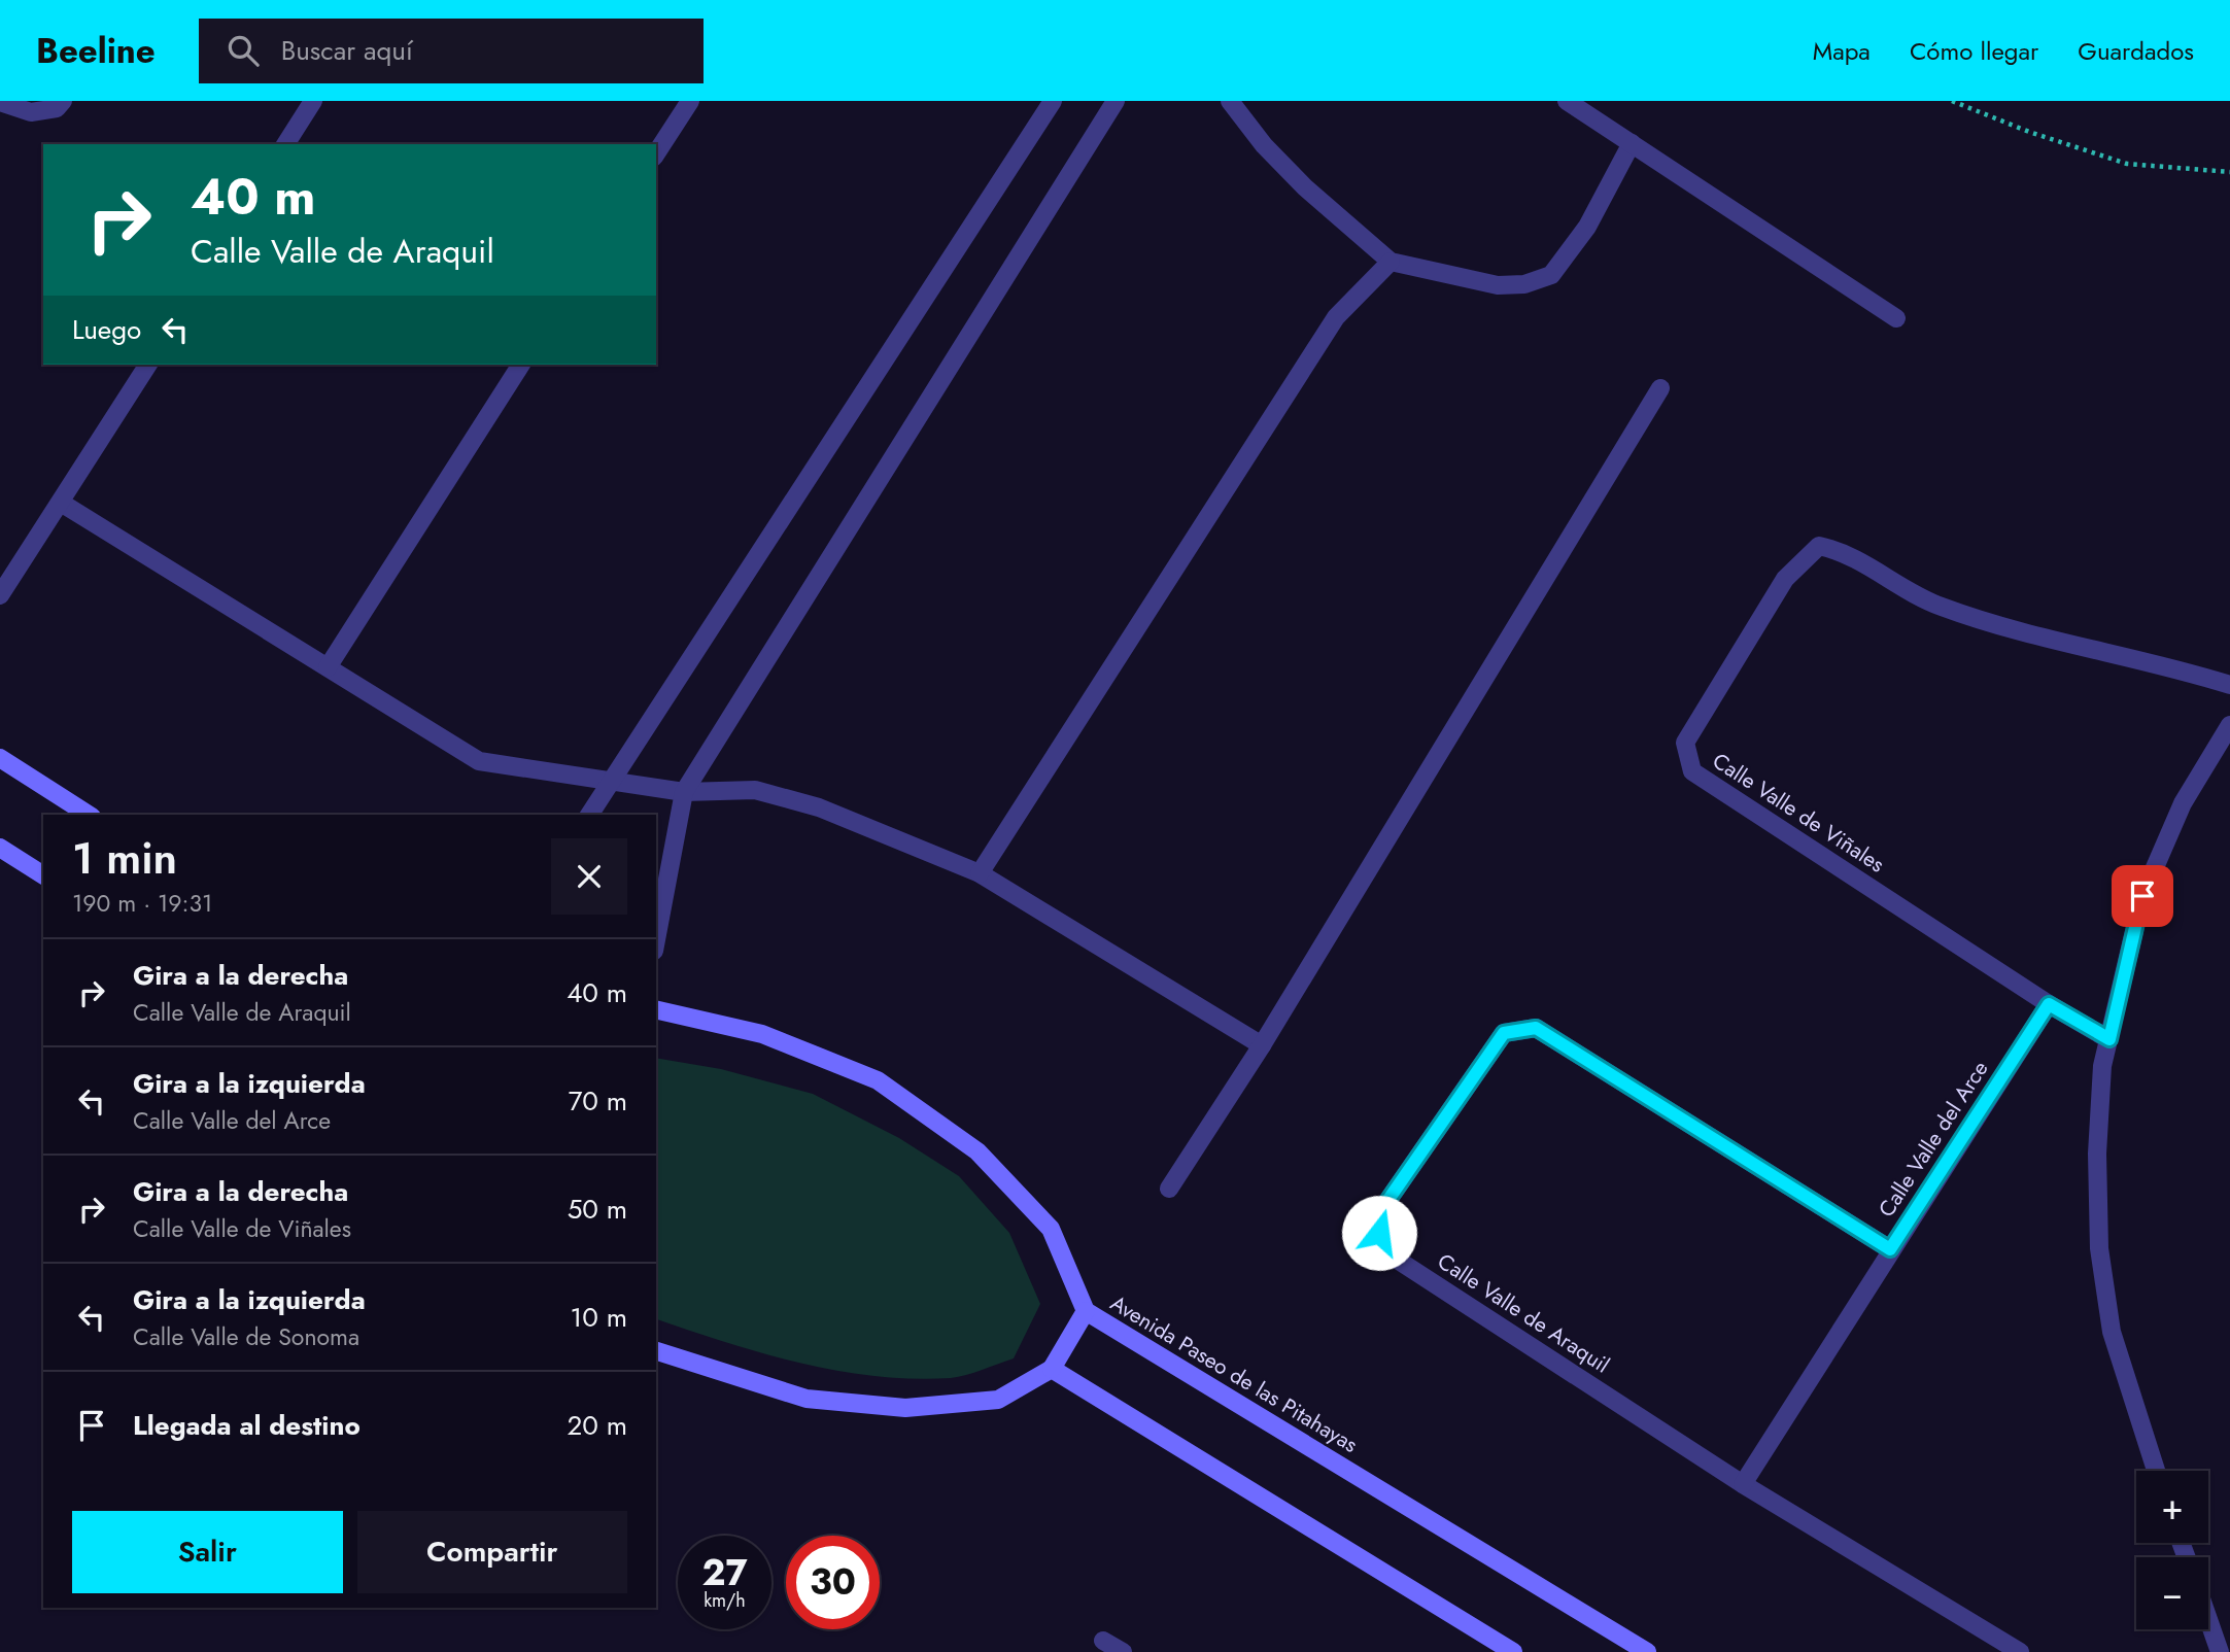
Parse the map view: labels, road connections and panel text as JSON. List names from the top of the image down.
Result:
{
  "streets": {
    "street": [
      "Calle Valle de Viñales",
      "Calle Valle del Arce",
      "Calle Valle de Araquil",
      "Avenida Paseo de las Pitahayas"
    ]
  },
  "crossings": [
    ["Calle Valle de Viñales", "Calle Valle del Arce"],
    ["Calle Valle del Arce", "Calle Valle de Araquil"]
  ],
  "page": {
    "header": "Beeline",
    "search": "Buscar aquí",
    "nav": ["Mapa", "Cómo llegar", "Guardados"],
    "turn": ["40 m", "Calle Valle de Araquil"],
    "then": "Luego",
    "heading": ["1 min", "190 m · 19:31"],
    "list": [
      {
        "name": "Gira a la derecha",
        "note": "Calle Valle de Araquil",
        "value": "40 m"
      },
      {
        "name": "Gira a la izquierda",
        "note": "Calle Valle del Arce",
        "value": "70 m"
      },
      {
        "name": "Gira a la derecha",
        "note": "Calle Valle de Viñales",
        "value": "50 m"
      },
      {
        "name": "Gira a la izquierda",
        "note": "Calle Valle de Sonoma",
        "value": "10 m"
      },
      {
        "name": "Llegada al destino",
        "value": "20 m"
      }
    ],
    "map_buttons": ["+", "−"],
    "buttons": ["Salir", "Compartir"],
    "speed": "27 km/h",
    "limit": "30"
  }
}
